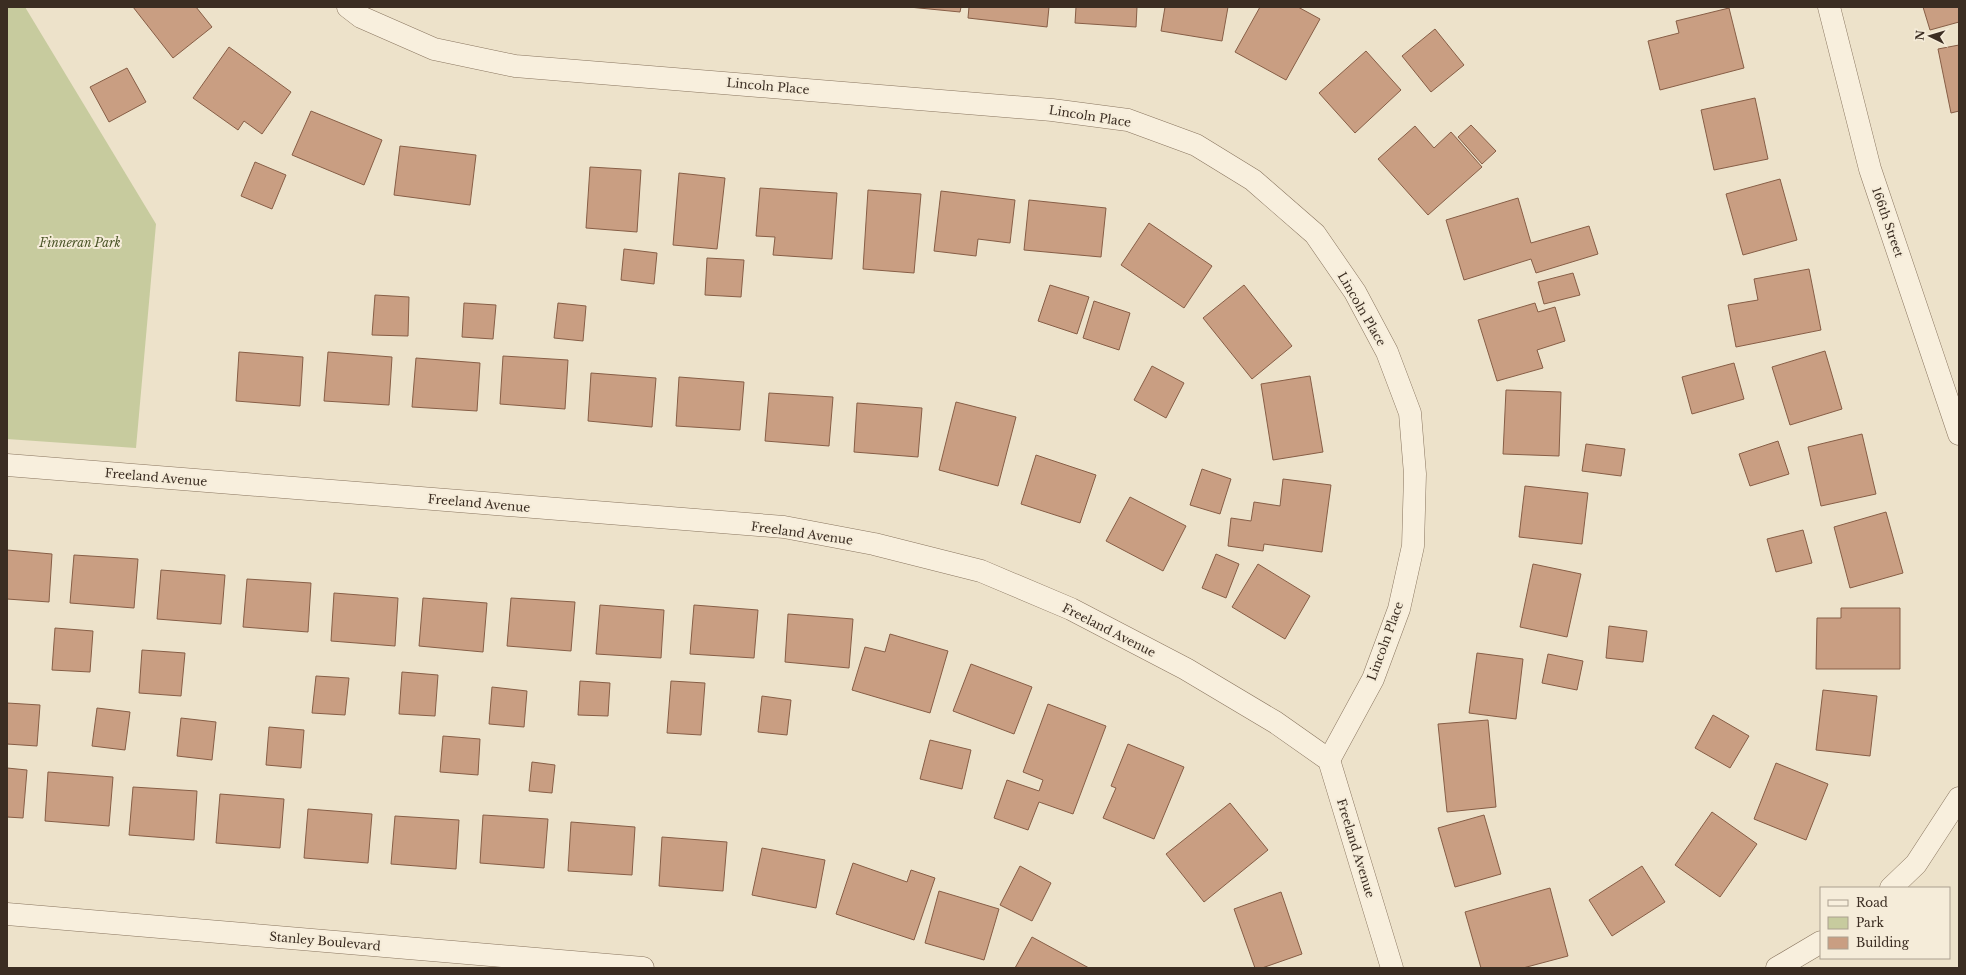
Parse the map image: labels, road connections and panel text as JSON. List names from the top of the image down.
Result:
{
  "streets": {
    "street": [
      "Lincoln Place",
      "166th Street",
      "Freeland Avenue",
      "Stanley Boulevard"
    ]
  },
  "crossings": [
    ["Lincoln Place", "Freeland Avenue"]
  ],
  "parks": ["Finneran Park"],
  "legend": ["Road", "Park", "Building"],
  "north": "left"
}
